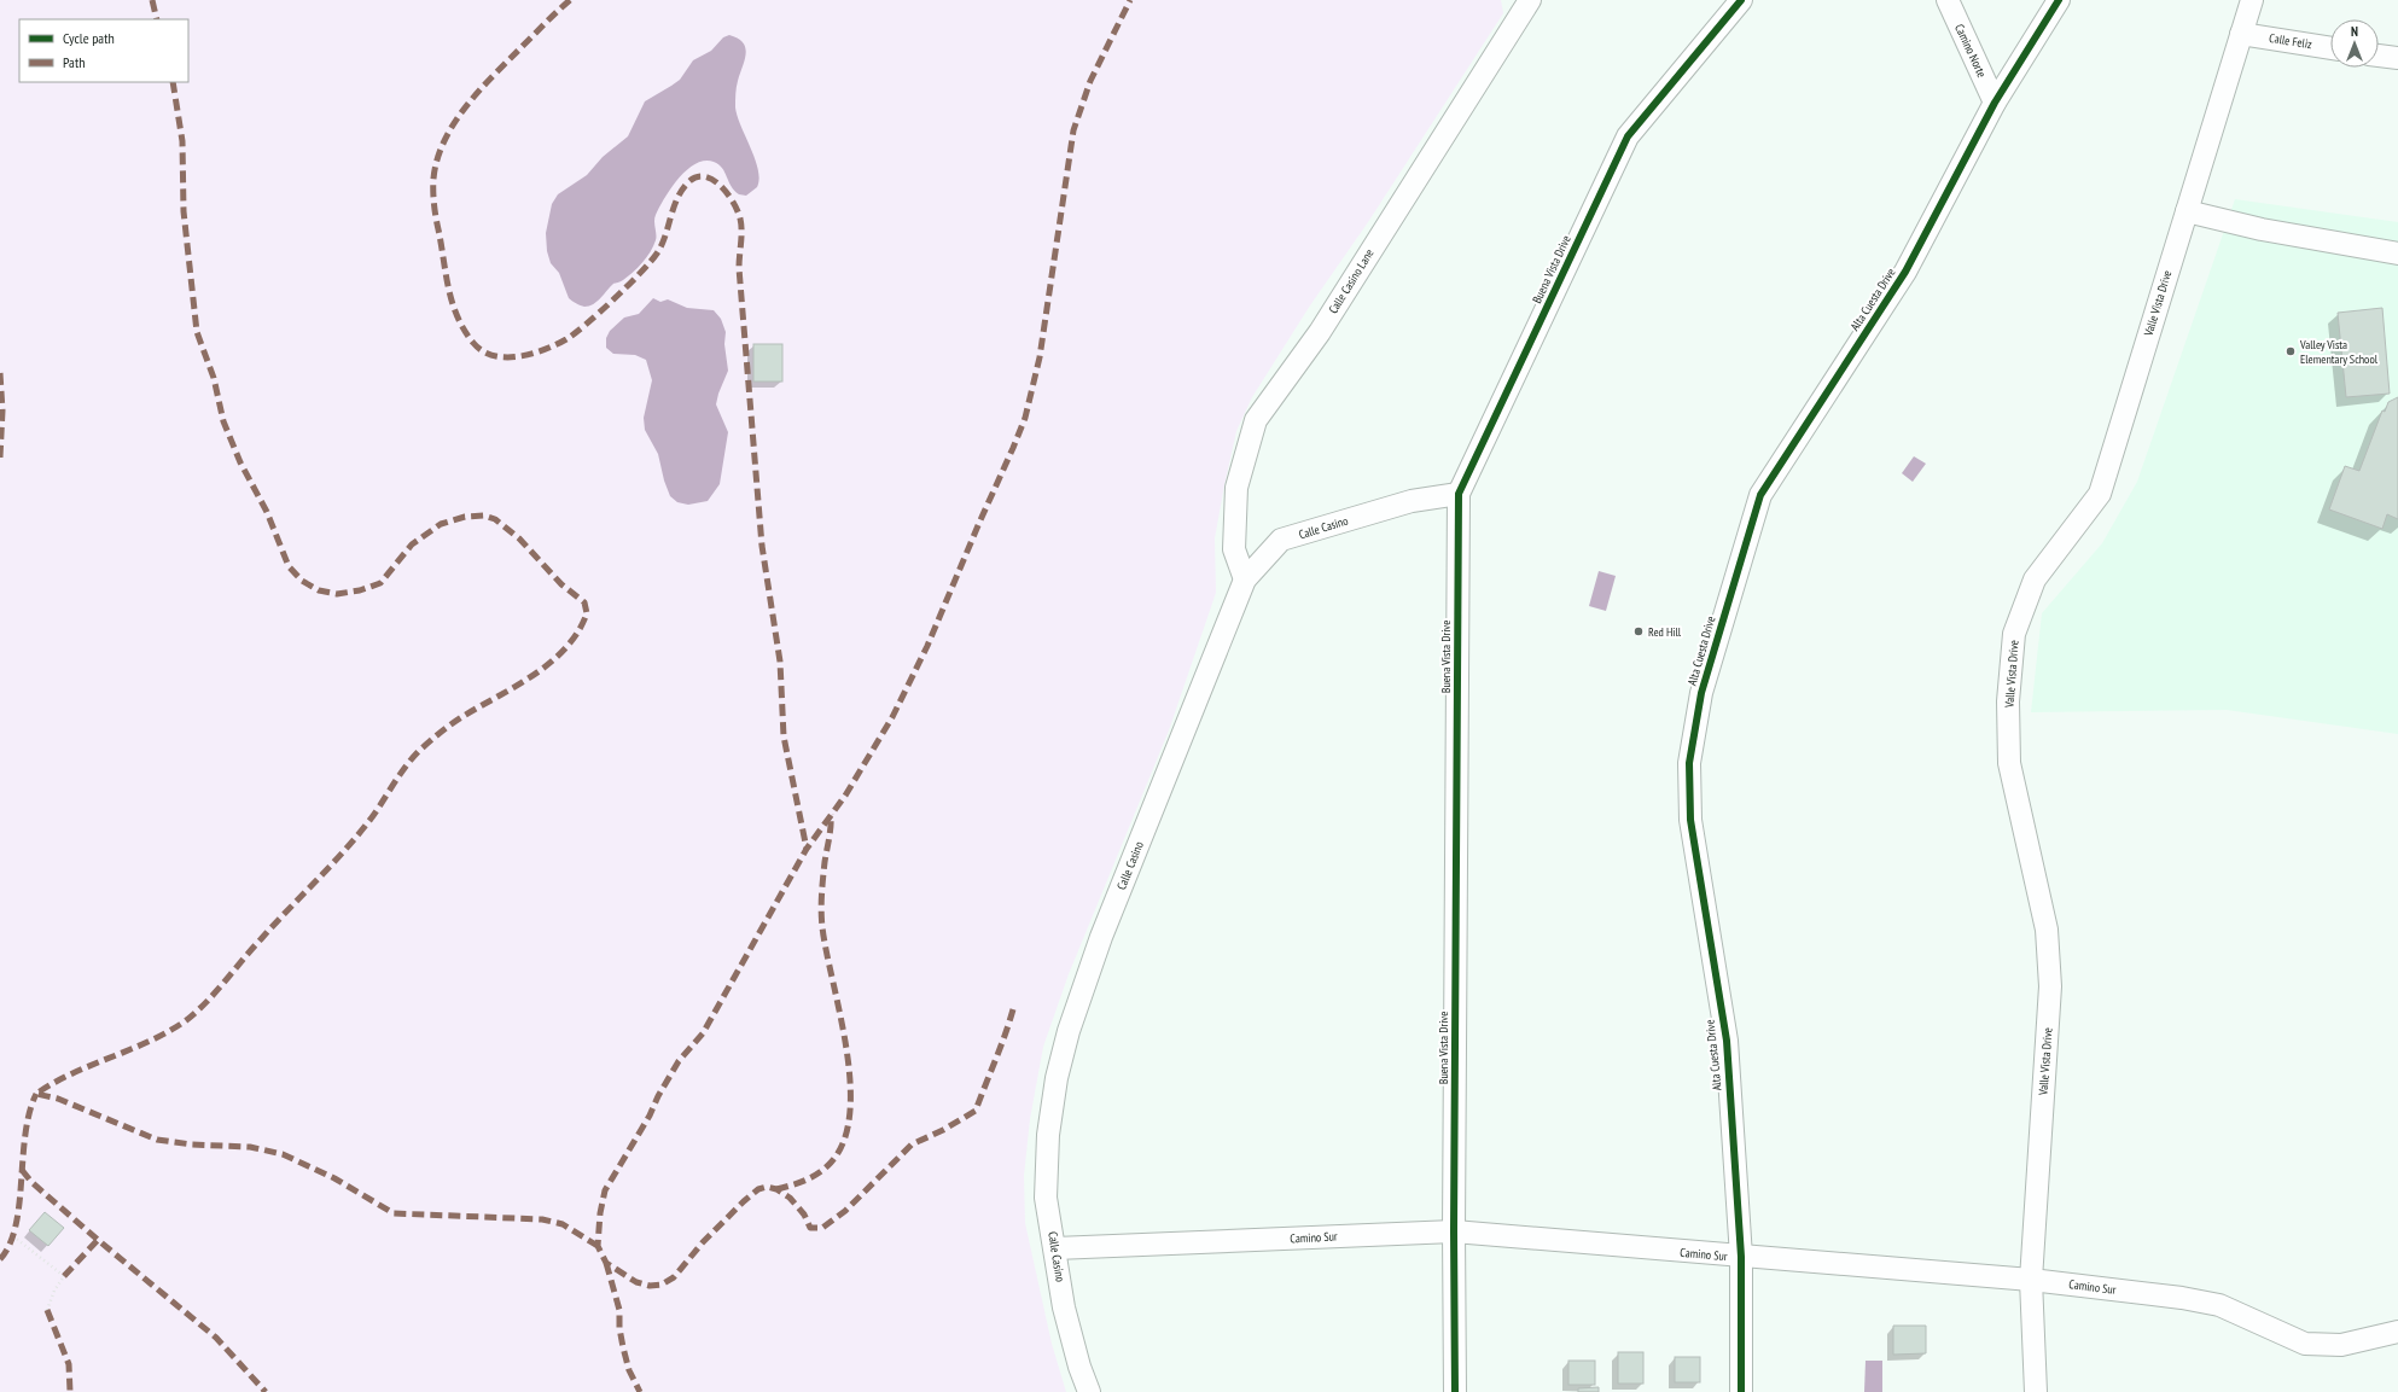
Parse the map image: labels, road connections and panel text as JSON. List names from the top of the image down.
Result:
{
  "streets": {
    "street": [
      "Calle Feliz",
      "Camino Norte",
      "Buena Vista Drive",
      "Calle Casino Lane",
      "Alta Cuesta Drive",
      "Valle Vista Drive",
      "Calle Casino",
      "Camino Sur"
    ]
  },
  "crossings": [
    ["Calle Feliz", "Valle Vista Drive"],
    ["Camino Norte", "Alta Cuesta Drive"],
    ["Buena Vista Drive", "Calle Casino"],
    ["Buena Vista Drive", "Camino Sur"],
    ["Calle Casino Lane", "Calle Casino"],
    ["Alta Cuesta Drive", "Camino Sur"],
    ["Valle Vista Drive", "Camino Sur"],
    ["Calle Casino", "Camino Sur"]
  ],
  "places": ["Valley Vista Elementary School", "Red Hill"],
  "legend": ["Cycle path", "Path"],
  "north": "top"
}
